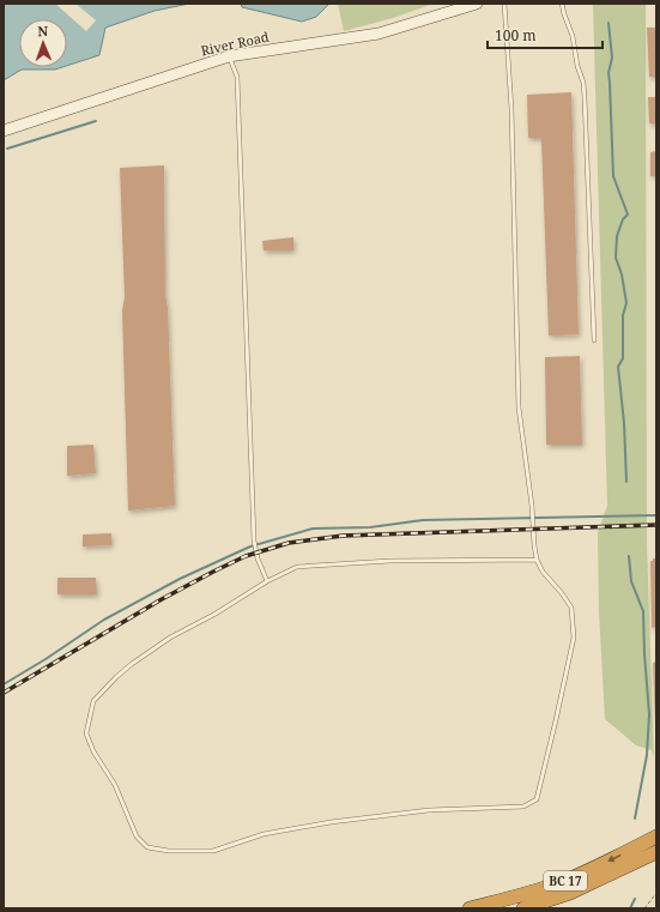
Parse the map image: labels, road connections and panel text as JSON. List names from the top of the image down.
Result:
{
  "streets": {
    "highway": ["BC 17"],
    "main road": ["River Road"]
  },
  "scale_bar": "100 m",
  "north": "top"
}
